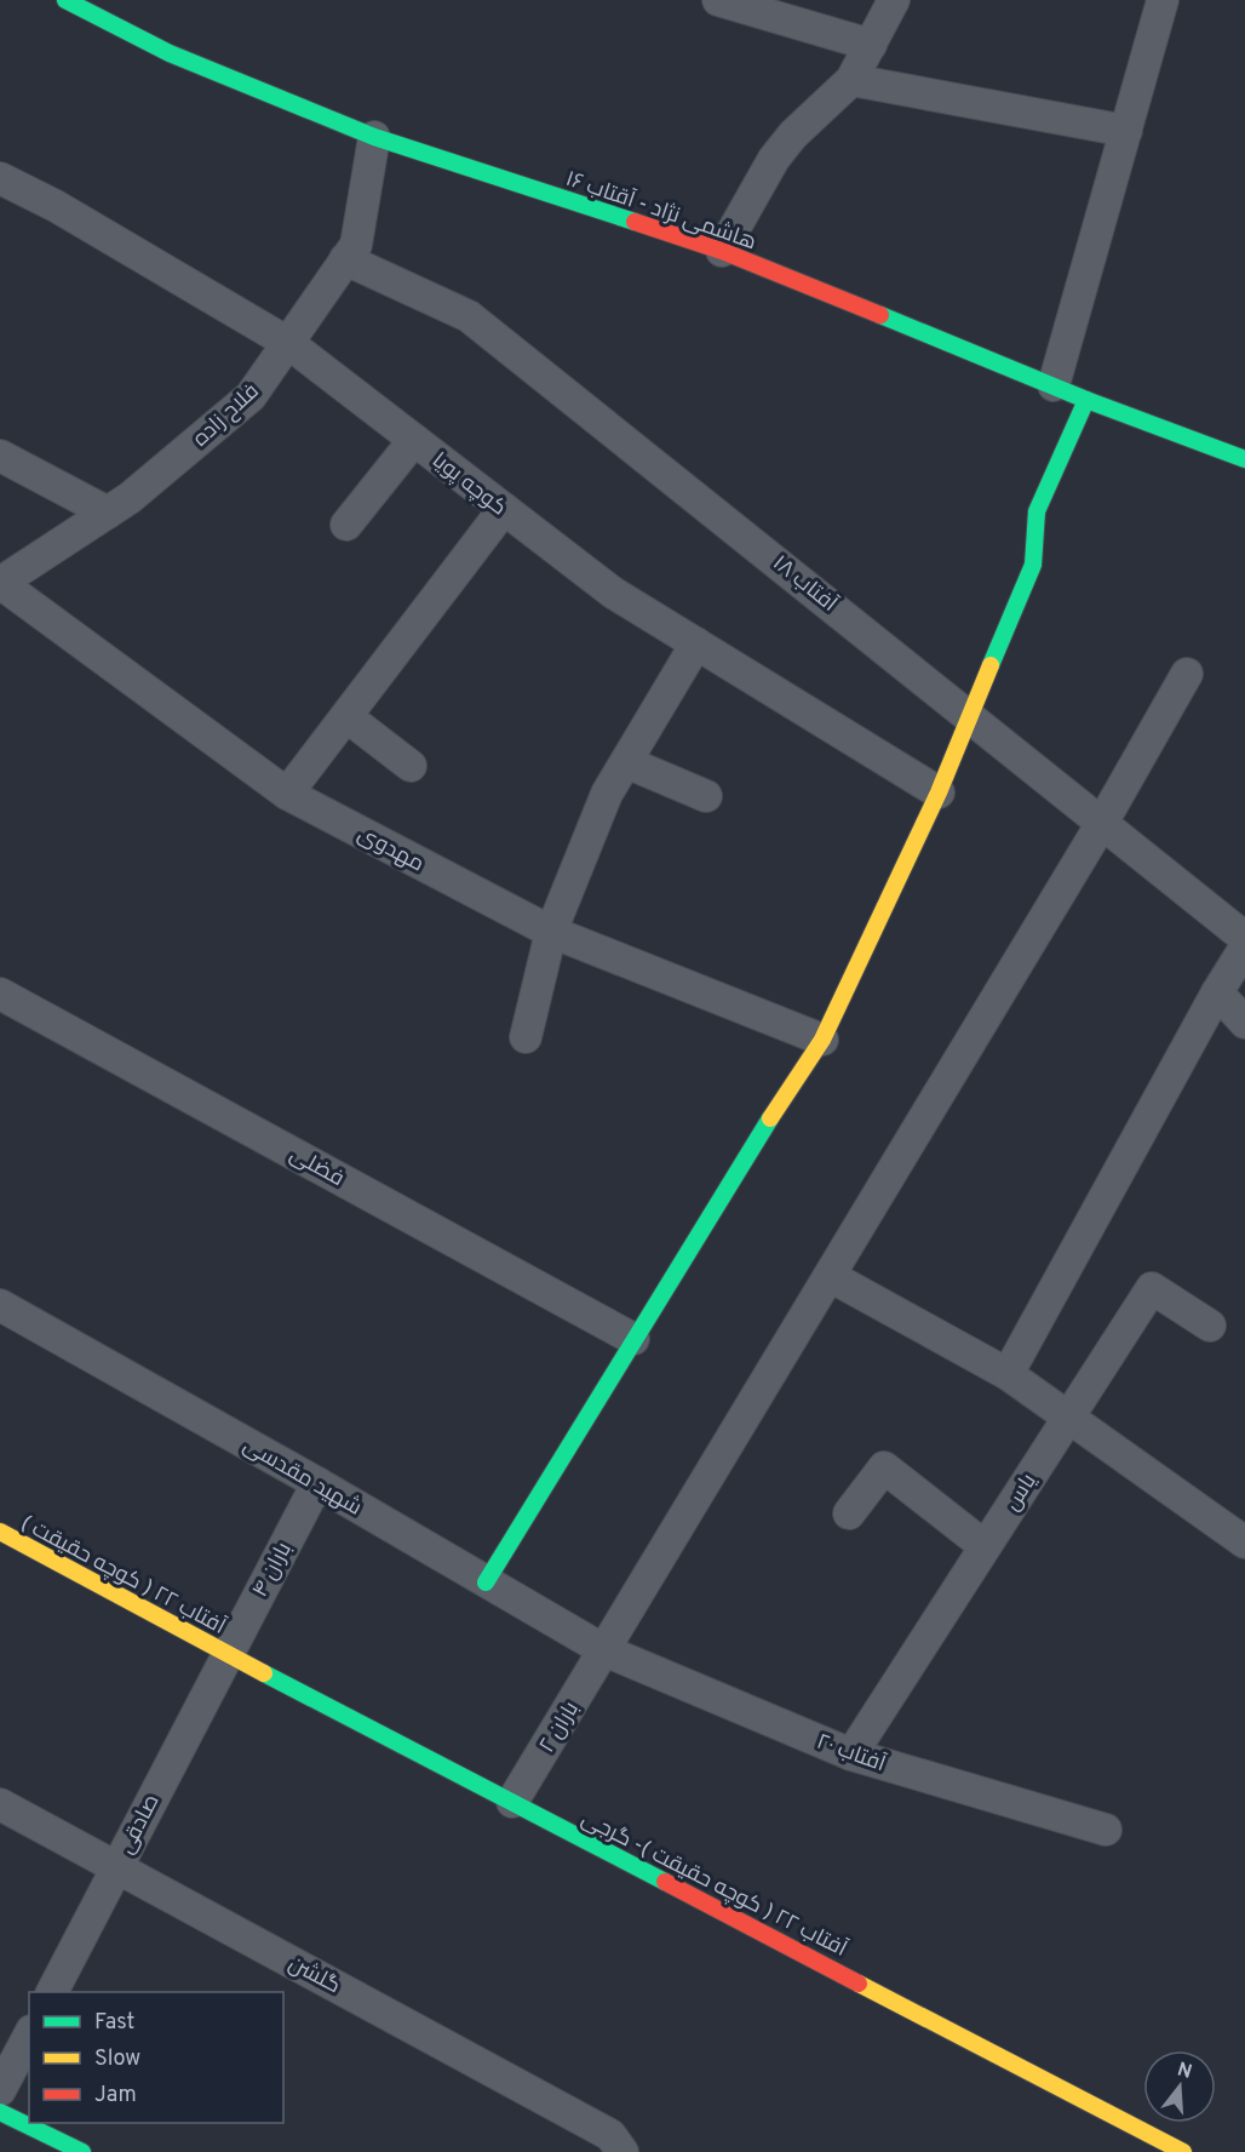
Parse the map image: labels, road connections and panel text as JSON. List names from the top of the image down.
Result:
{
  "streets": {
    "street": [
      "هاشمی نژاد - آقتاب ۱۶",
      "فلاح زاده",
      "کوچه پویا",
      "آفتاب ۱۸",
      "مهدوی",
      "فضلی",
      "شهید مقدسی",
      "یاس",
      "باران ۴",
      "آفتاب ۲۲ ( کوچه حقیقت )",
      "باران ۲",
      "آفتاب ۲۰",
      "صادقی",
      "آفتاب ۲۲ ( کوچه حقیقت )- گرجی",
      "گلشن"
    ]
  },
  "crossings": [
    ["هاشمی نژاد - آقتاب ۱۶", "فلاح زاده"],
    ["فلاح زاده", "کوچه پویا"],
    ["فلاح زاده", "آفتاب ۱۸"],
    ["فلاح زاده", "مهدوی"],
    ["آفتاب ۱۸", "باران ۲"],
    ["شهید مقدسی", "باران ۴"],
    ["شهید مقدسی", "باران ۲"],
    ["شهید مقدسی", "آفتاب ۲۰"],
    ["یاس", "آفتاب ۲۰"],
    ["باران ۴", "آفتاب ۲۲ ( کوچه حقیقت )"],
    ["باران ۴", "صادقی"],
    ["باران ۴", "آفتاب ۲۲ ( کوچه حقیقت )- گرجی"],
    ["آفتاب ۲۲ ( کوچه حقیقت )", "صادقی"],
    ["آفتاب ۲۲ ( کوچه حقیقت )", "آفتاب ۲۲ ( کوچه حقیقت )- گرجی"],
    ["باران ۲", "آفتاب ۲۰"],
    ["باران ۲", "آفتاب ۲۲ ( کوچه حقیقت )- گرجی"],
    ["صادقی", "آفتاب ۲۲ ( کوچه حقیقت )- گرجی"],
    ["صادقی", "گلشن"]
  ],
  "legend": ["Fast", "Slow", "Jam"],
  "north": "top"
}
